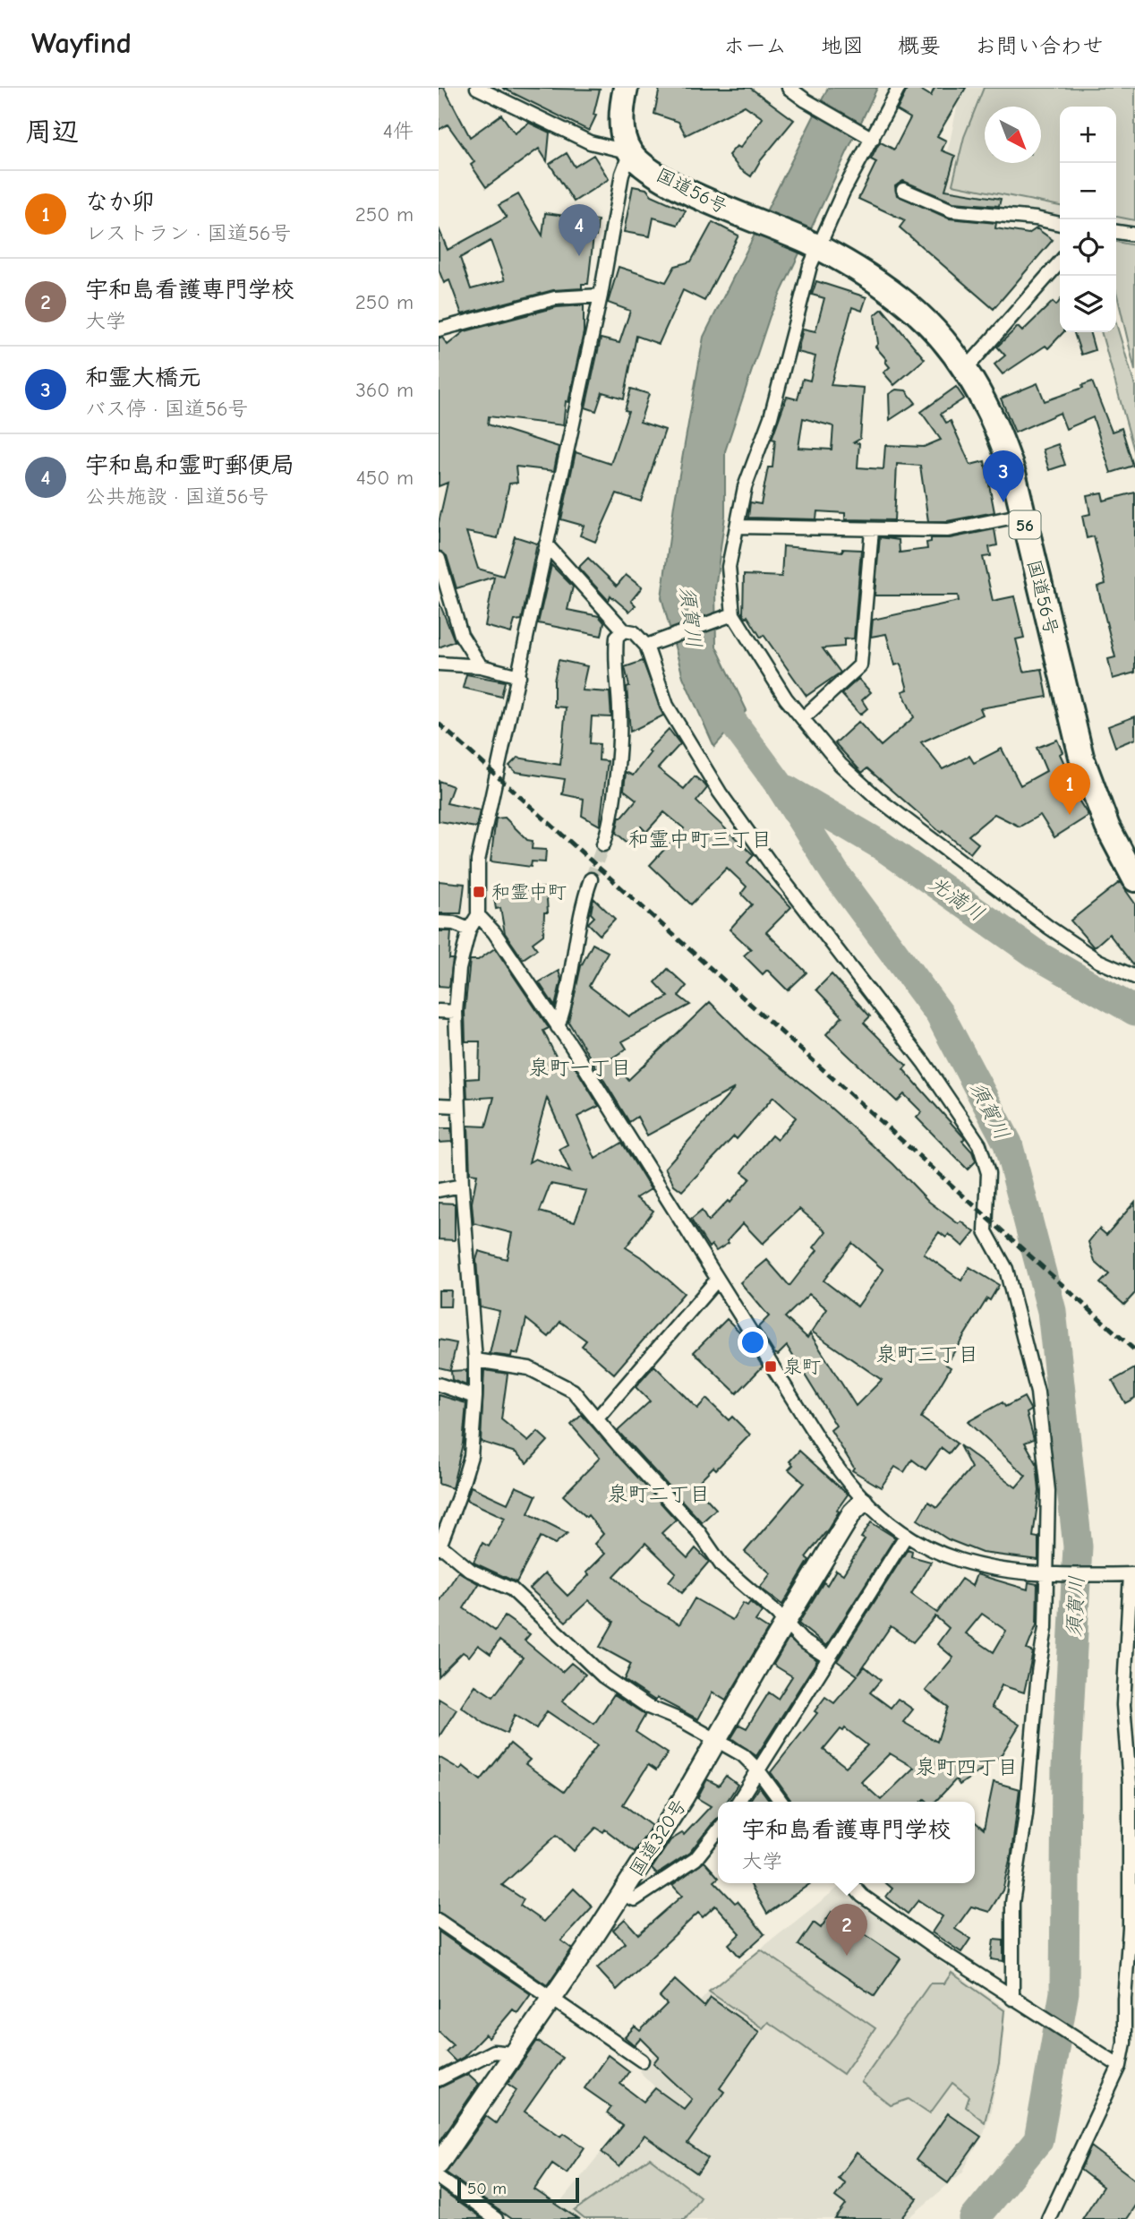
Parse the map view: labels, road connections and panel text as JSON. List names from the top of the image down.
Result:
{
  "streets": {
    "highway": ["国道56号", "56"],
    "street": ["国道320号"]
  },
  "districts": [
    "和霊中町三丁目",
    "泉町一丁目",
    "泉町三丁目",
    "泉町二丁目",
    "泉町四丁目"
  ],
  "water": ["須賀川", "光満川"],
  "places": {
    "transit": ["和霊中町", "泉町"]
  },
  "scale_bar": "50 m",
  "north": "bottom right",
  "page": {
    "header": "Wayfind",
    "nav": [
      "ホーム",
      "地図",
      "概要",
      "お問い合わせ"
    ],
    "heading": ["周辺", "4件"],
    "map_buttons": ["+", "−"],
    "list": [
      {
        "mark": "1",
        "name": "なか卯",
        "note": "レストラン · 国道56号",
        "value": "250 m"
      },
      {
        "mark": "2",
        "name": "宇和島看護専門学校",
        "note": "大学",
        "value": "250 m"
      },
      {
        "mark": "3",
        "name": "和霊大橋元",
        "note": "バス停 · 国道56号",
        "value": "360 m"
      },
      {
        "mark": "4",
        "name": "宇和島和霊町郵便局",
        "note": "公共施設 · 国道56号",
        "value": "450 m"
      }
    ],
    "pins": [
      "4",
      "3",
      "1",
      "2"
    ],
    "popup": ["宇和島看護専門学校", "大学"],
    "scale": "50 m"
  }
}
